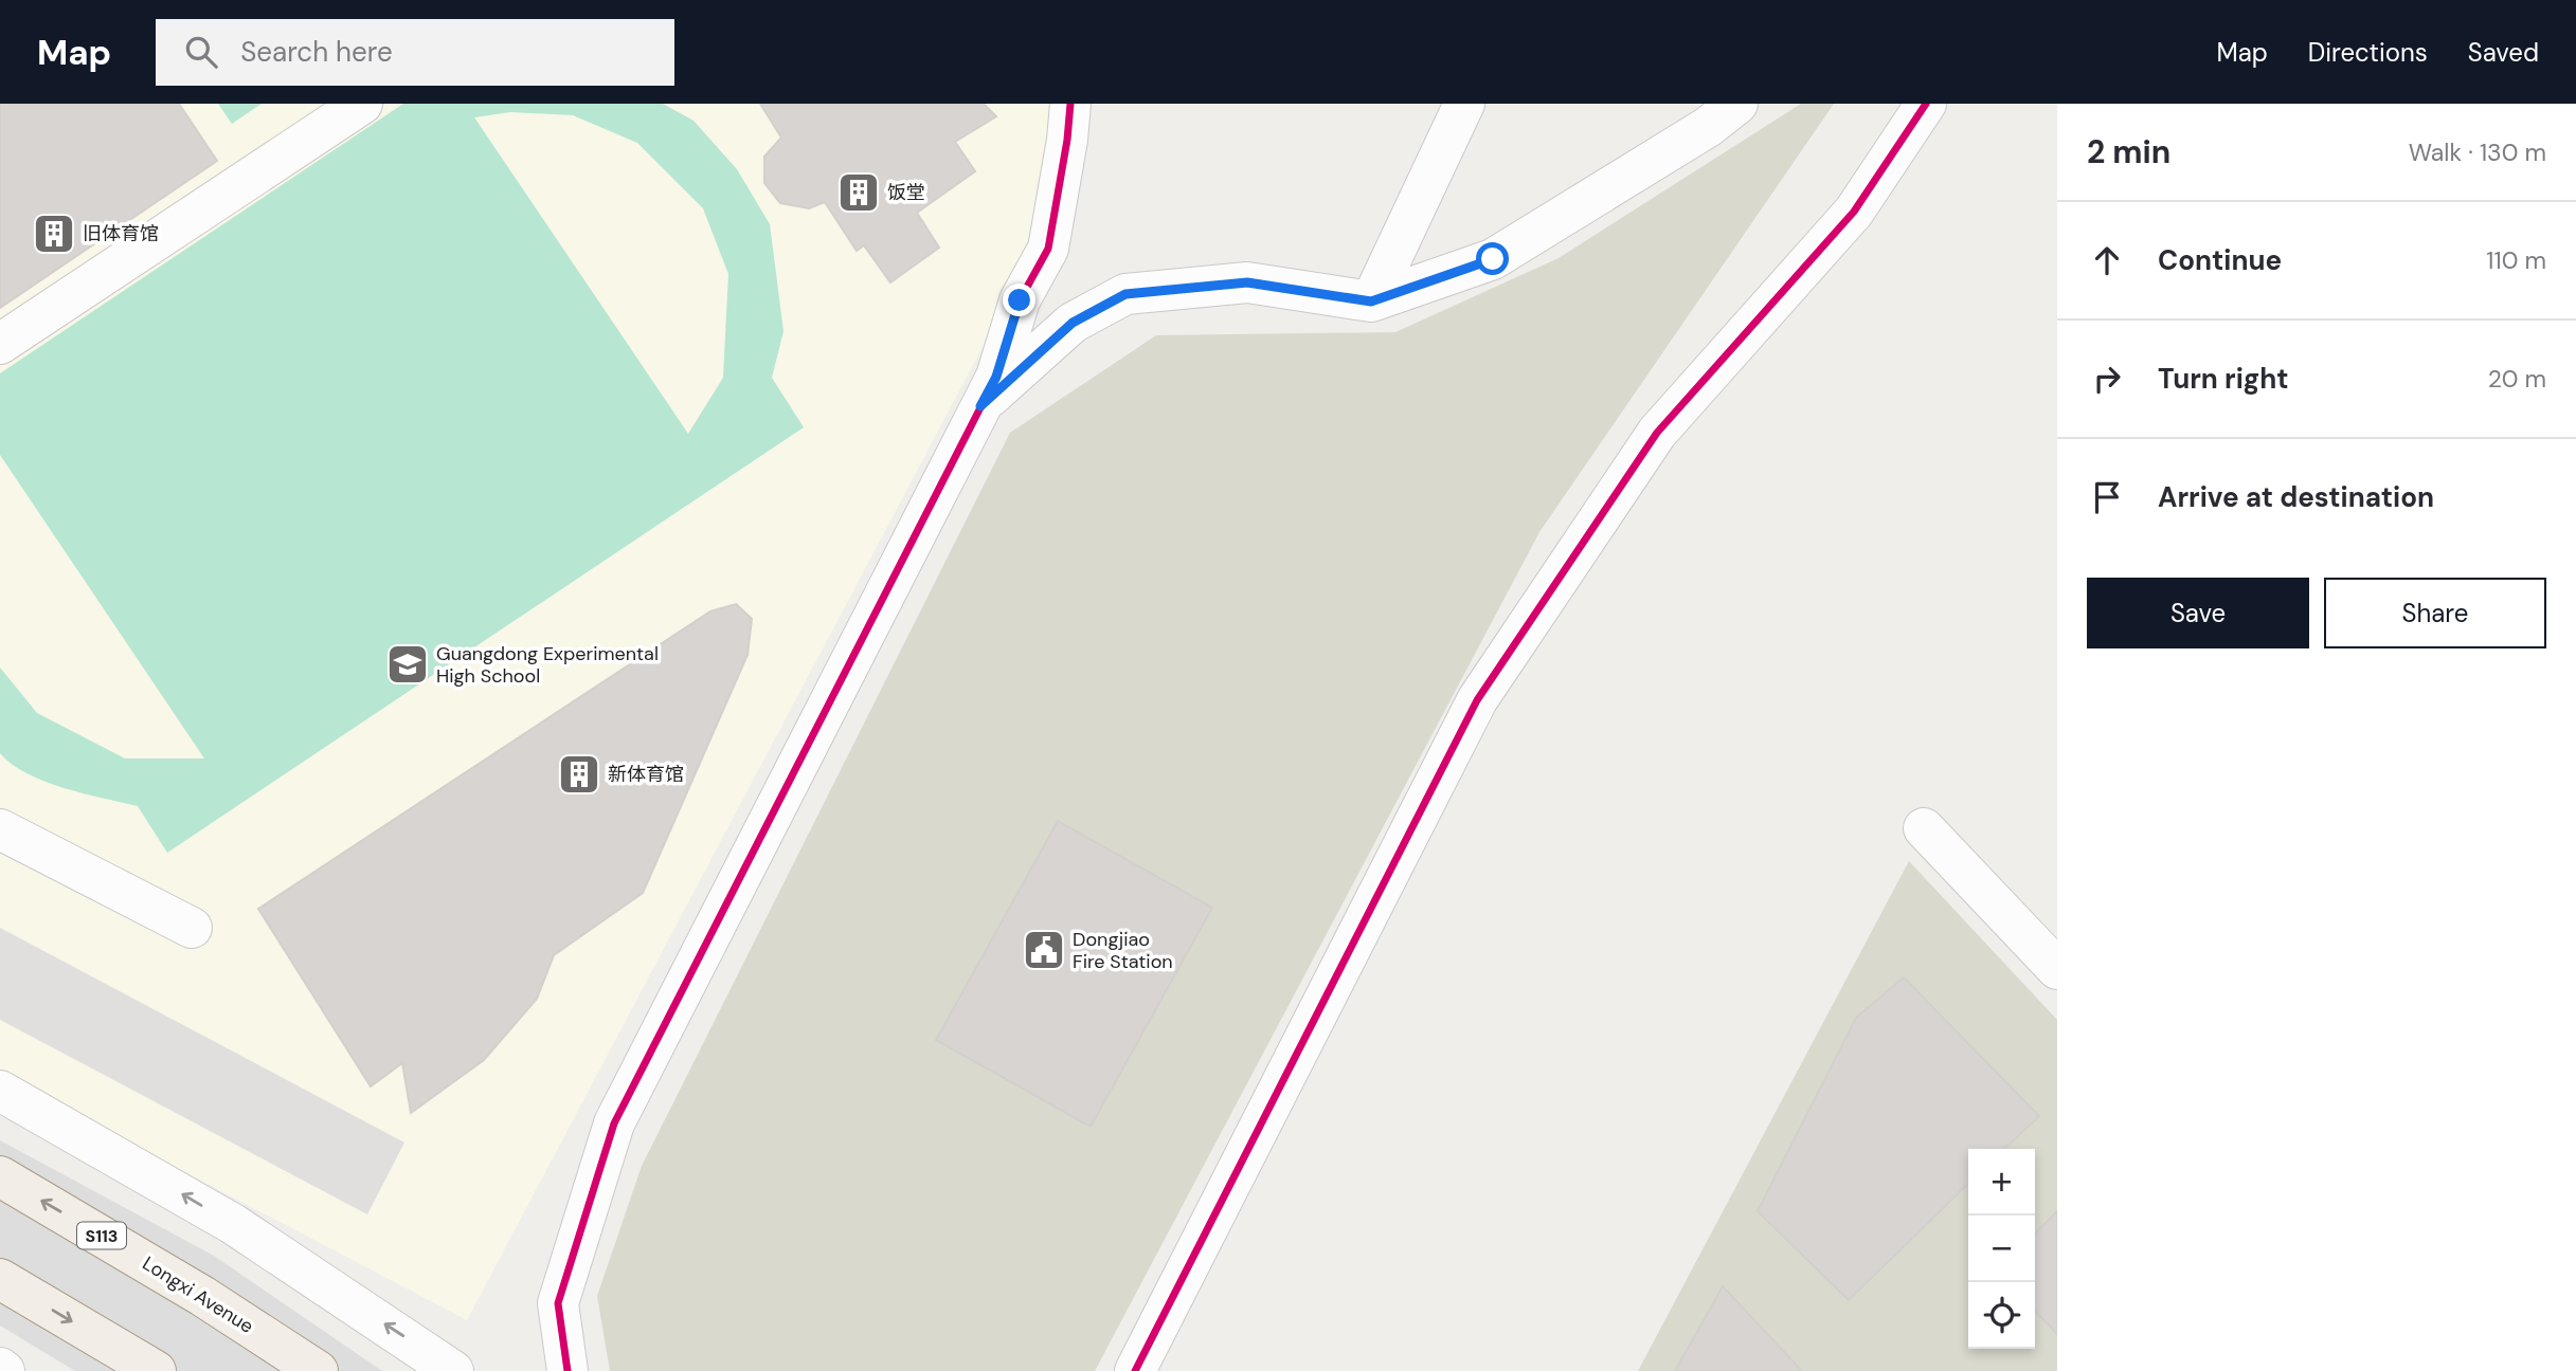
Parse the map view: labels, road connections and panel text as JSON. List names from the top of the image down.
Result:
{
  "streets": {
    "main road": ["S113", "Longxi Avenue"]
  },
  "places": {
    "building": ["饭堂", "旧体育馆", "新体育馆"],
    "school or university": ["Guangdong Experimental High School"],
    "public building": ["Dongjiao Fire Station"]
  },
  "page": {
    "header": "Map",
    "search": "Search here",
    "nav": ["Map", "Directions", "Saved"],
    "heading": ["2 min", "Walk · 130 m"],
    "list": [
      ["Continue", "110 m"],
      ["Turn right", "20 m"],
      "Arrive at destination"
    ],
    "buttons": ["Save", "Share"],
    "map_buttons": ["+", "−"]
  }
}
